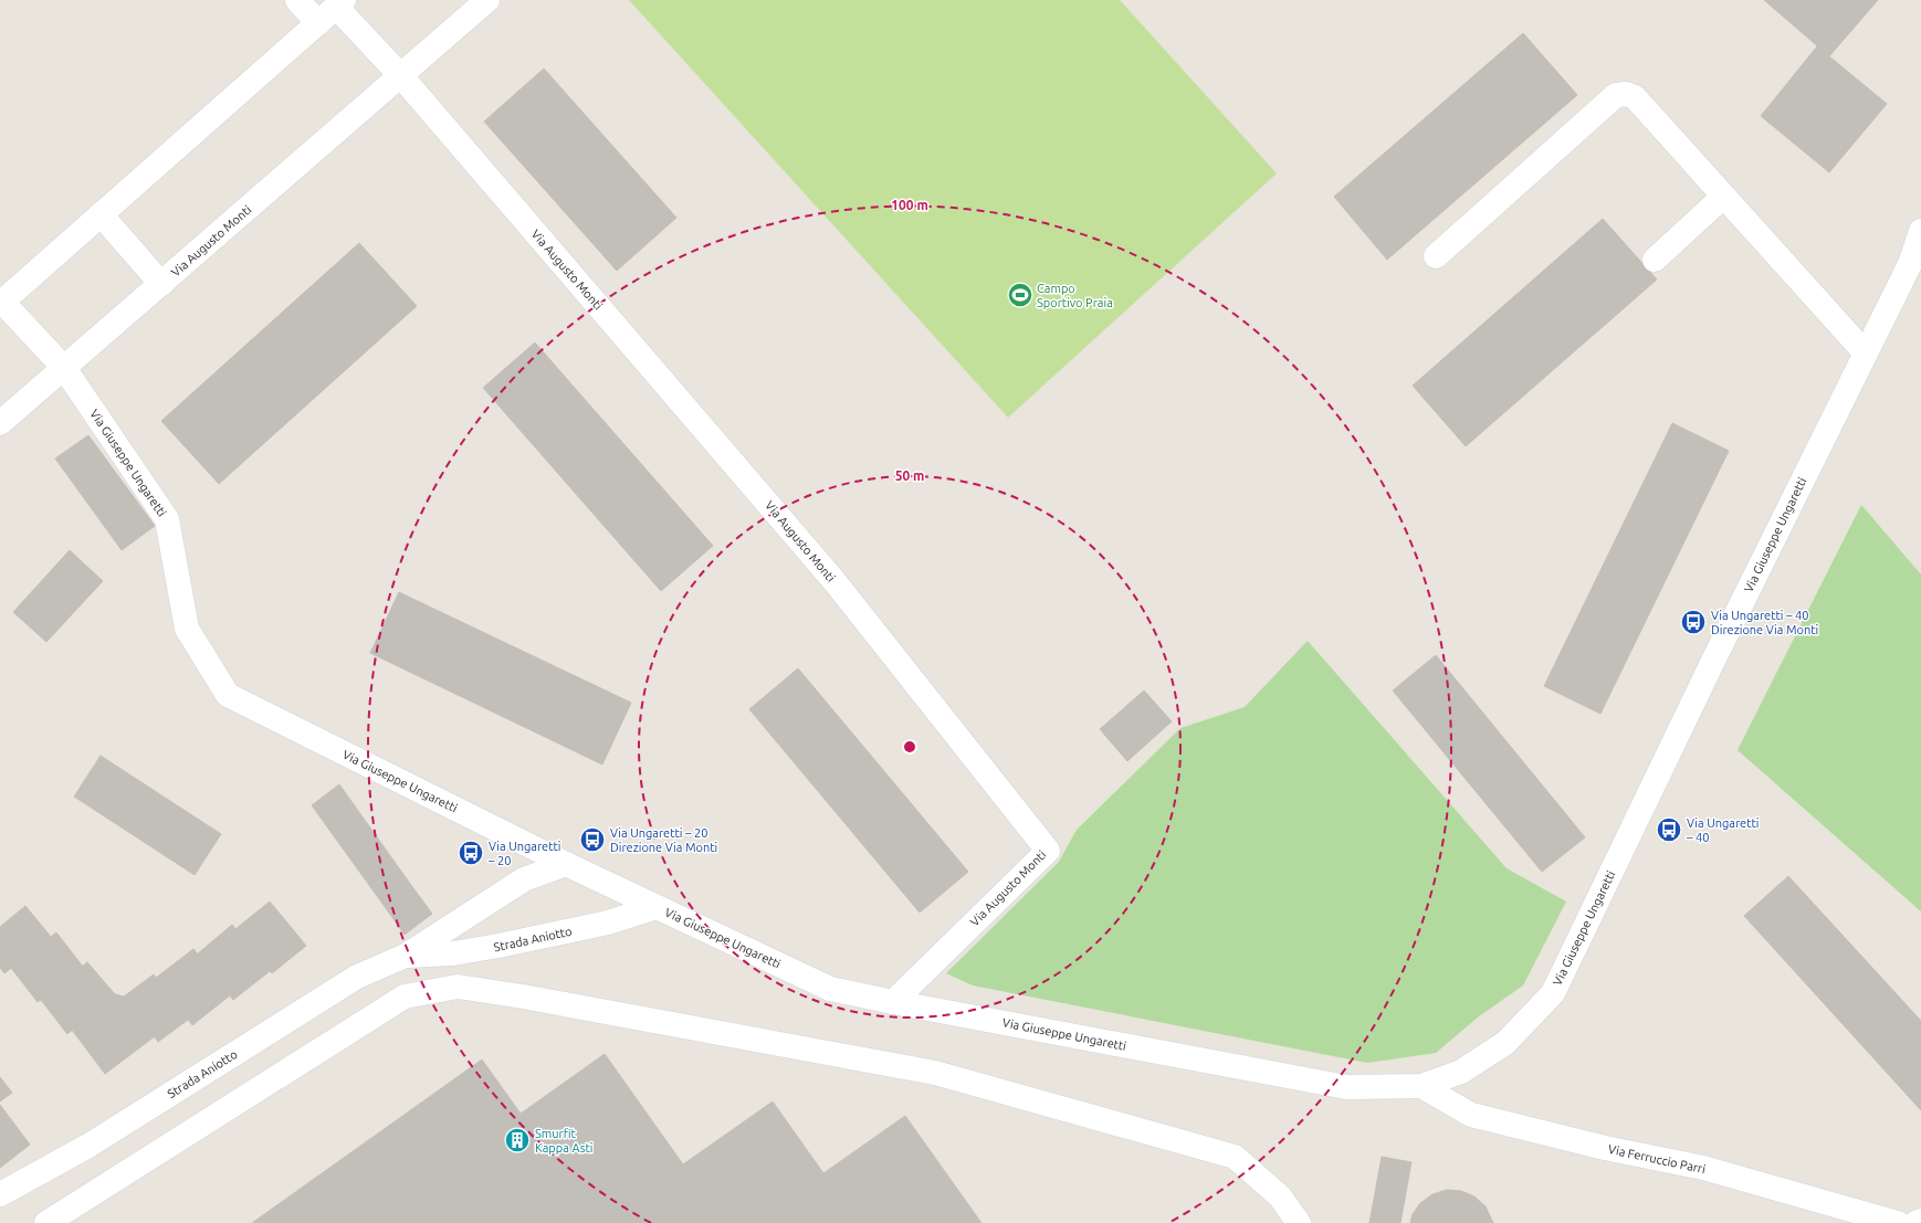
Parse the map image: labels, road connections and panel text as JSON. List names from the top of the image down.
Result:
{
  "streets": {
    "street": [
      "Via Augusto Monti",
      "Via Giuseppe Ungaretti",
      "Strada Aniotto",
      "Via Ferruccio Parri"
    ]
  },
  "crossings": [
    ["Via Augusto Monti", "Via Giuseppe Ungaretti"],
    ["Via Giuseppe Ungaretti", "Strada Aniotto"],
    ["Via Giuseppe Ungaretti", "Via Ferruccio Parri"]
  ],
  "places": {
    "sports": ["Campo Sportivo Praia"],
    "bus stop": [
      "Via Ungaretti – 40 Direzione Via Monti",
      "Via Ungaretti – 40",
      "Via Ungaretti – 20 Direzione Via Monti",
      "Via Ungaretti – 20"
    ],
    "building": ["Smurfit Kappa Asti"]
  },
  "rings": ["100 m", "50 m"]
}
